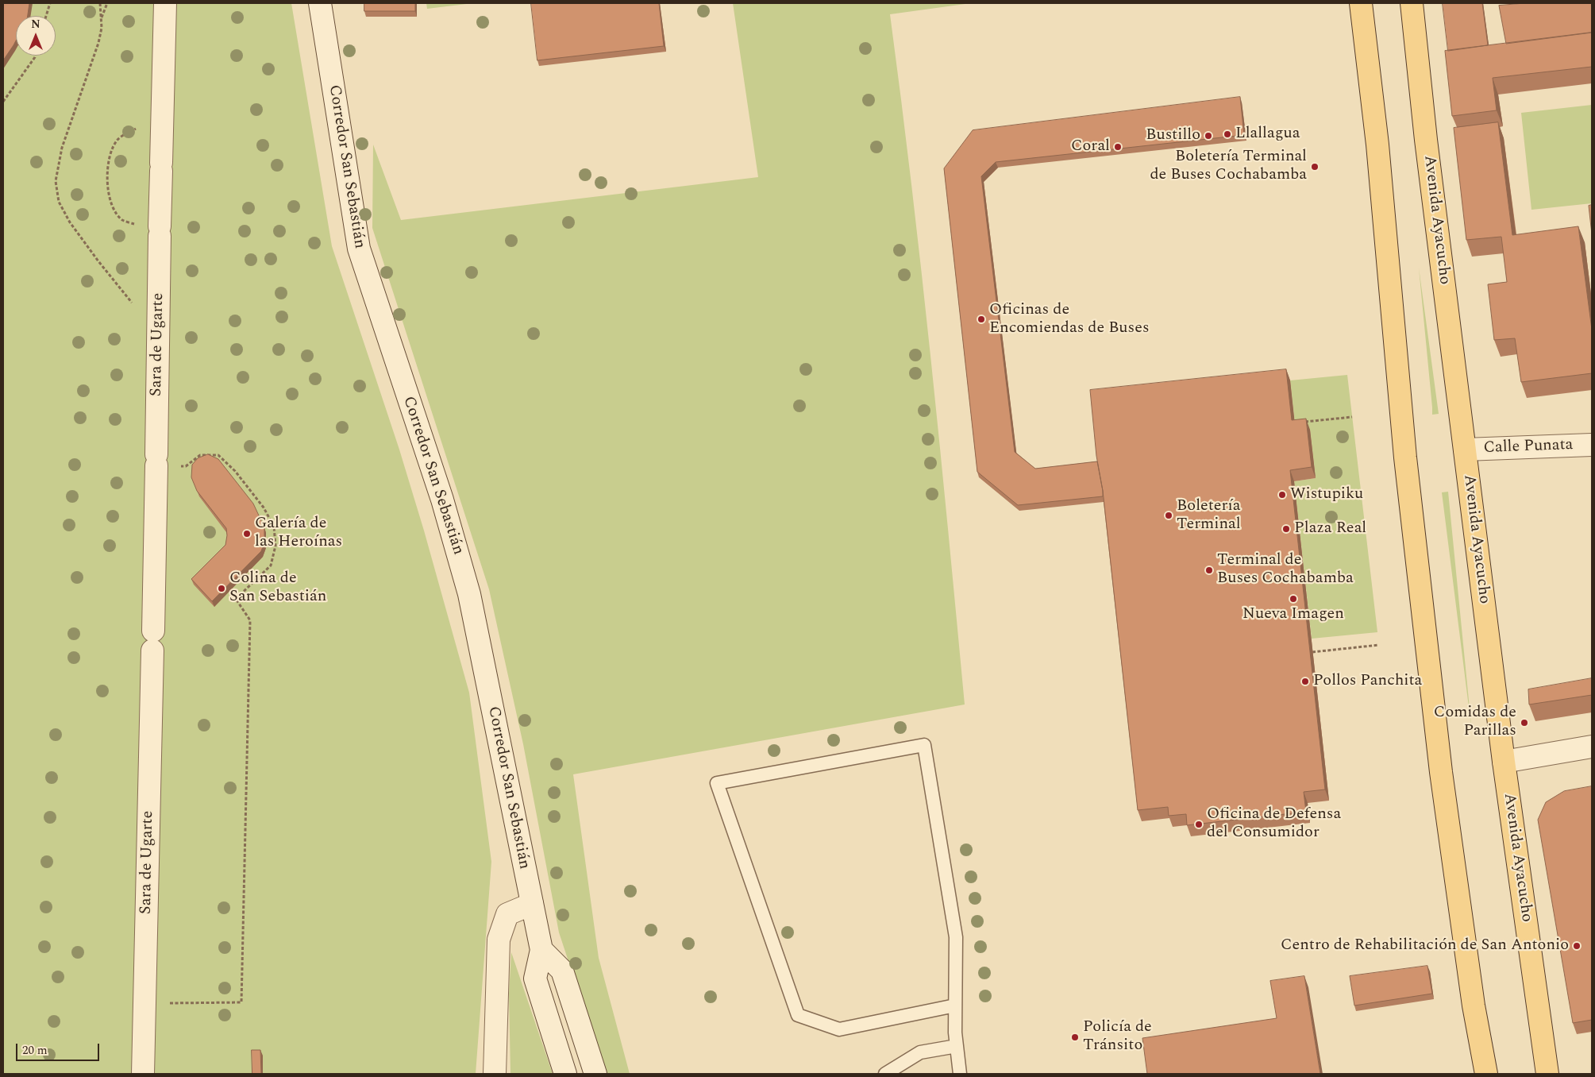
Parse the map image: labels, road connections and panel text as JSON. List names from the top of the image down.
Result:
{
  "streets": {
    "main road": ["Avenida Ayacucho"],
    "street": ["Corredor San Sebastián", "Sara de Ugarte", "Calle Punata"]
  },
  "crossings": [
    ["Avenida Ayacucho", "Calle Punata"]
  ],
  "places": [
    "Llallagua",
    "Bustillo",
    "Coral",
    "Boletería Terminal de Buses Cochabamba",
    "Oficinas de Encomiendas de Buses",
    "Wistupiku",
    "Boletería Terminal",
    "Plaza Real",
    "Galería de las Heroínas",
    "Terminal de Buses Cochabamba",
    "Colina de San Sebastián",
    "Nueva Imagen",
    "Pollos Panchita",
    "Comidas de Parillas",
    "Oficina de Defensa del Consumidor",
    "Centro de Rehabilitación de San Antonio",
    "Policía de Tránsito"
  ],
  "scale_bar": "20 m",
  "north": "top"
}
